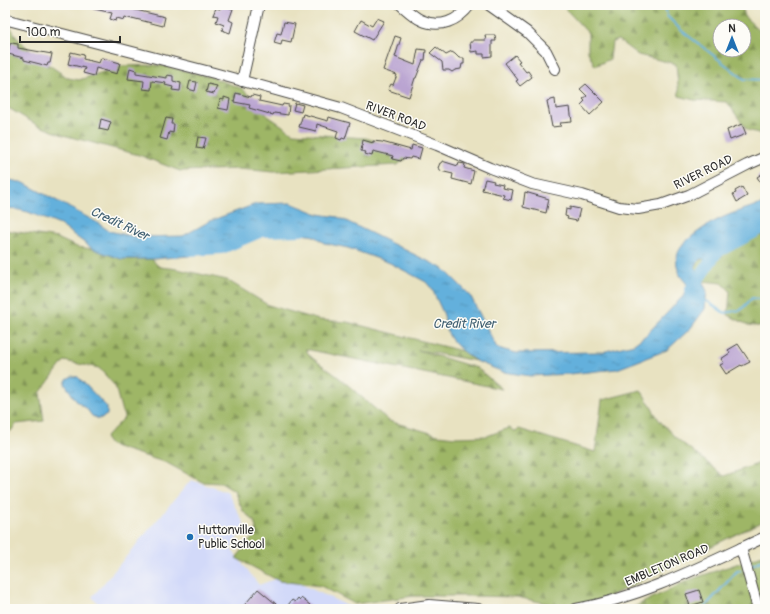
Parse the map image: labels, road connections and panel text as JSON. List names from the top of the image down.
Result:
{
  "streets": {
    "street": ["RIVER ROAD", "EMBLETON ROAD"]
  },
  "water": ["Credit River"],
  "places": ["Huttonville Public School"],
  "scale_bar": "100 m",
  "north": "top"
}
